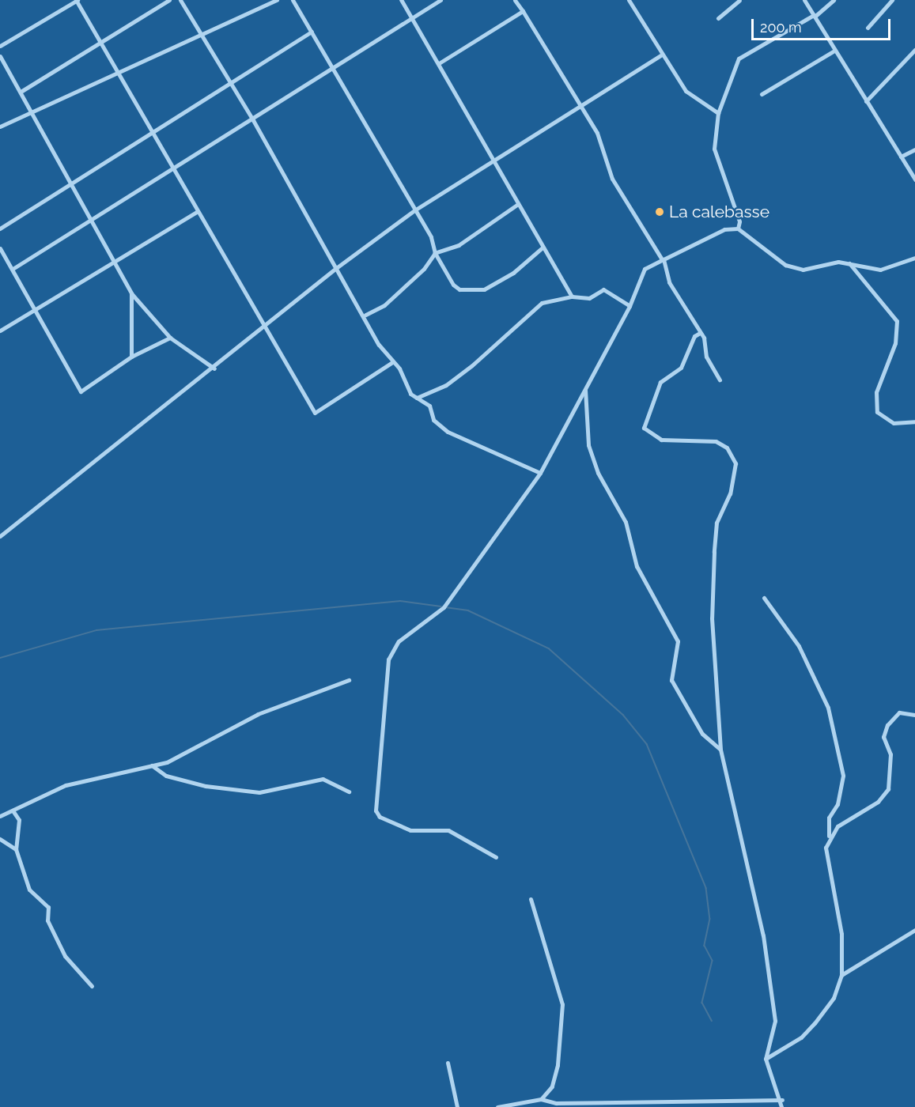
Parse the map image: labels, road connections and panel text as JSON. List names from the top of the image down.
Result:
{
  "places": ["La calebasse"],
  "scale_bar": "200 m"
}
